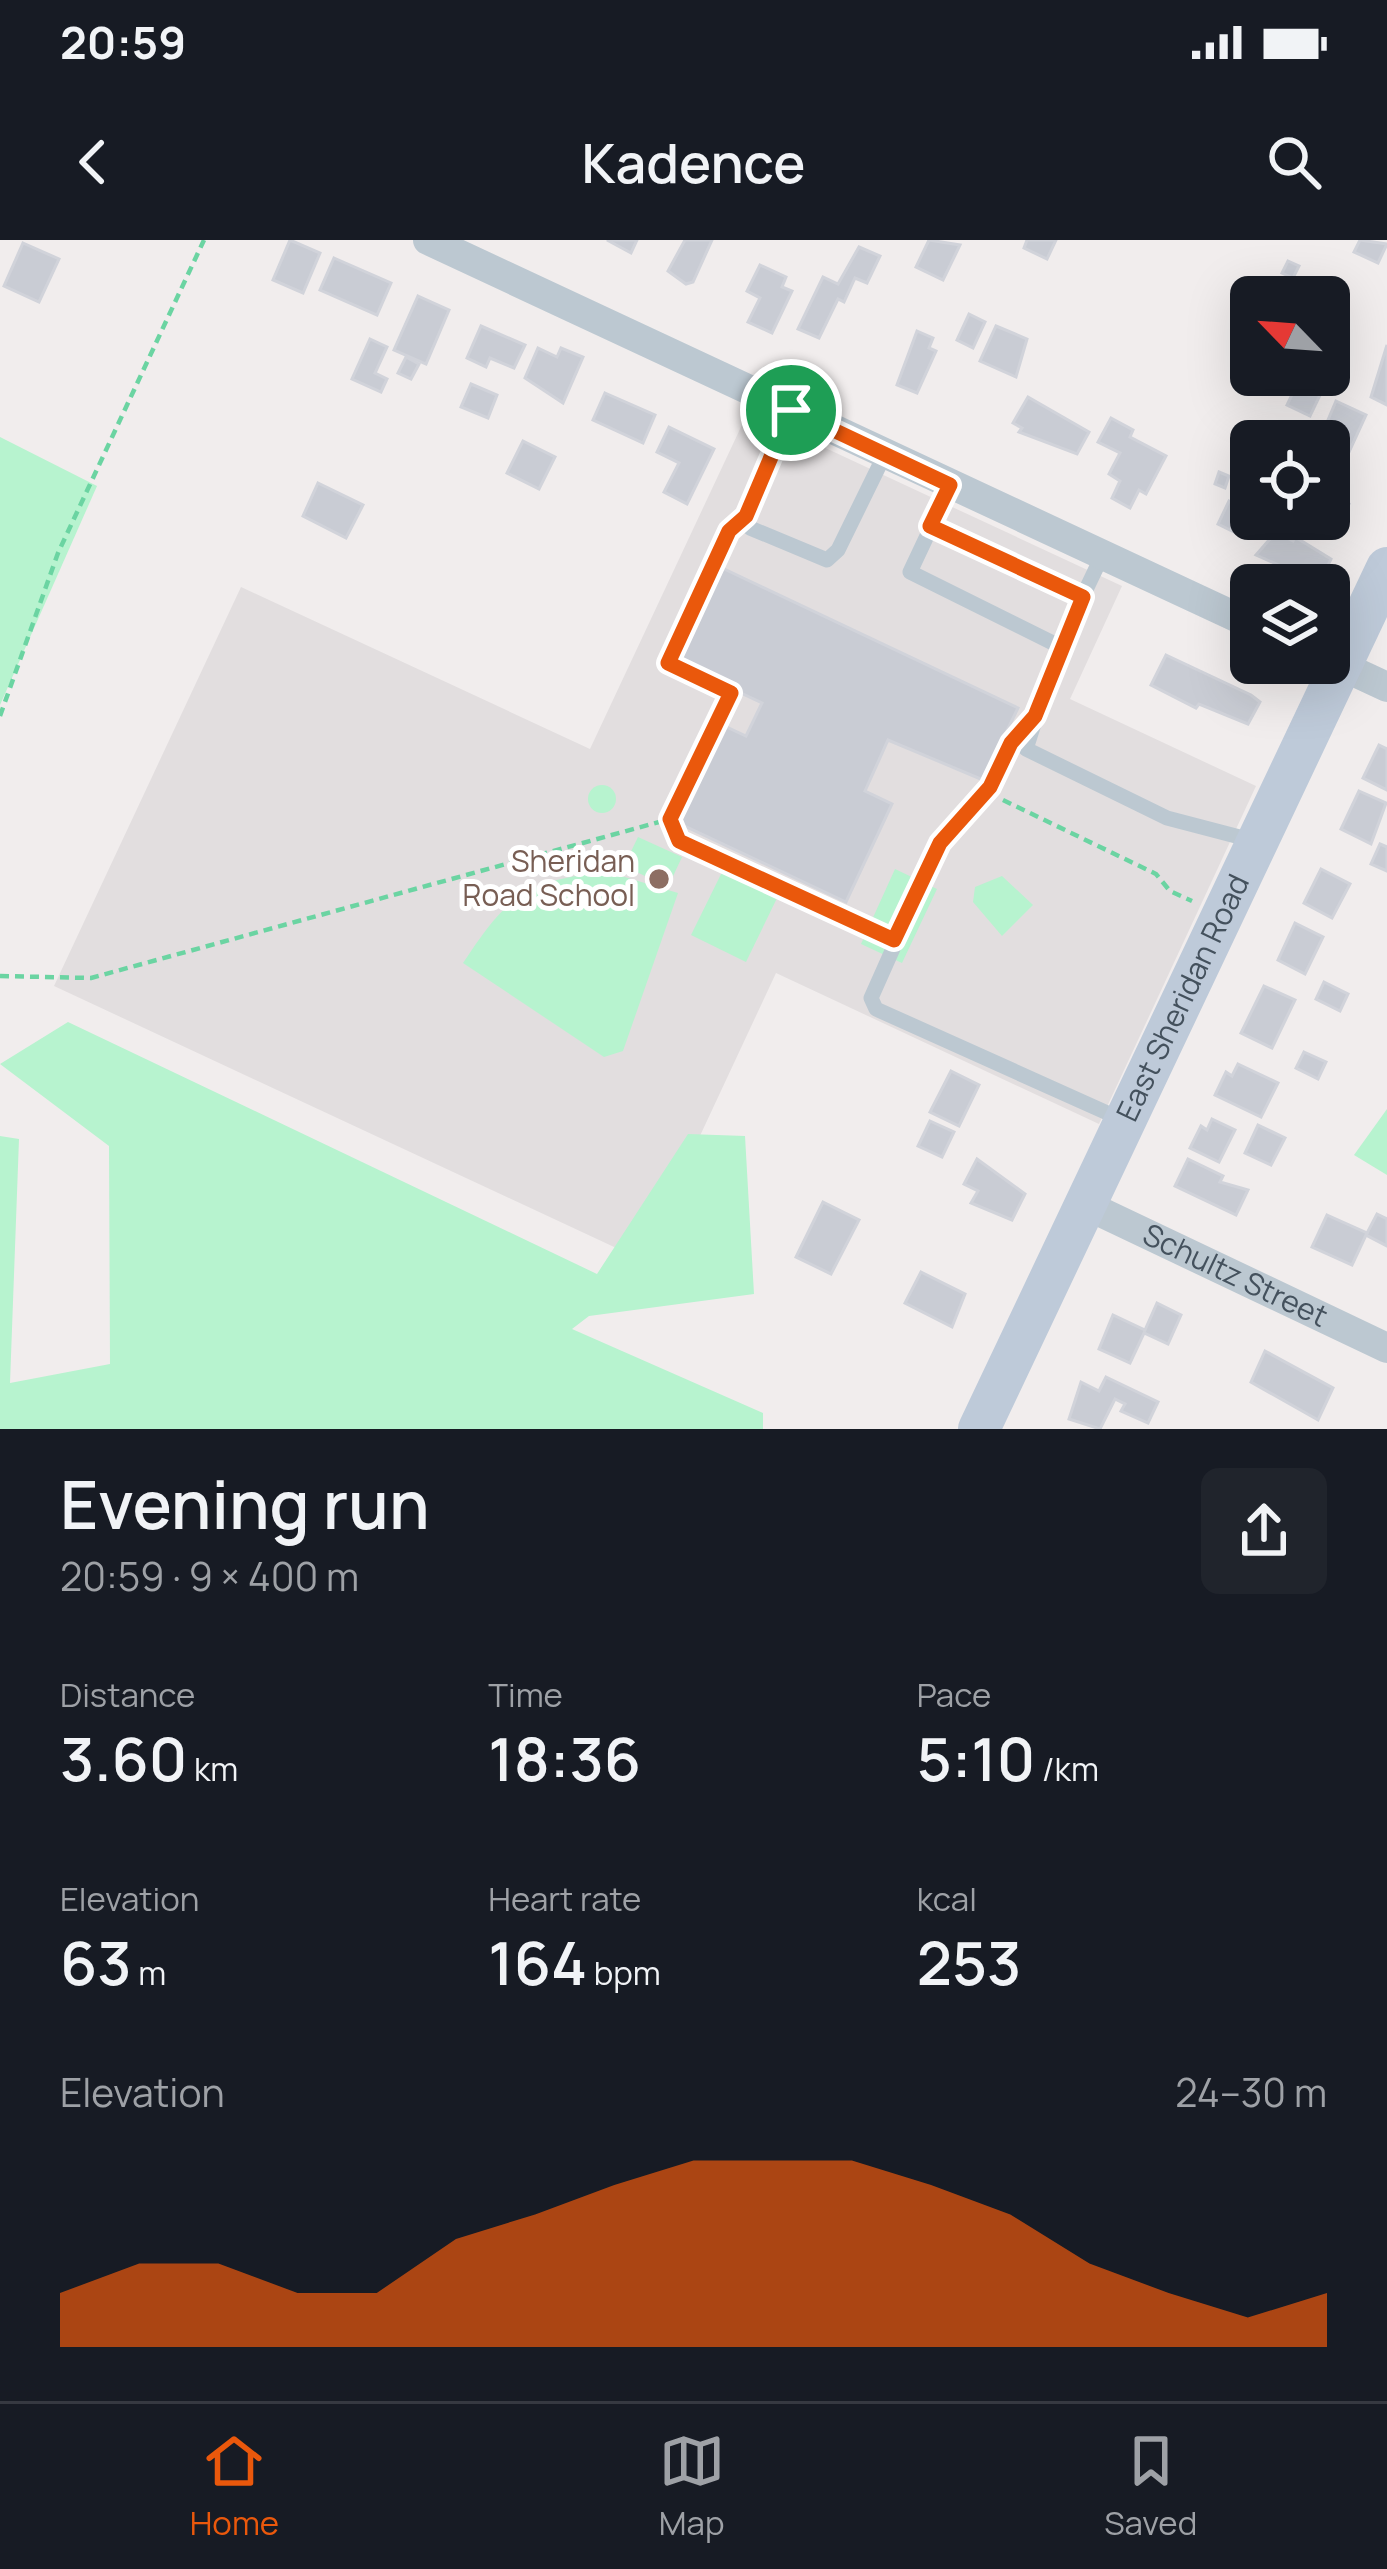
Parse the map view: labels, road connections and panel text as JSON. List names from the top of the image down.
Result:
{
  "streets": {
    "street": ["East Sheridan Road", "Schultz Street"]
  },
  "crossings": [
    ["East Sheridan Road", "Schultz Street"]
  ],
  "places": ["Sheridan Road School"],
  "north": "top left",
  "page": {
    "status": "20:59",
    "header": "Kadence",
    "heading": ["Evening run", "20:59 · 9 × 400 m"],
    "stats": [
      ["Distance", "3.60 km"],
      ["Time", "18:36"],
      ["Pace", "5:10 /km"],
      ["Elevation", "63 m"],
      ["Heart rate", "164 bpm"],
      ["kcal", "253"]
    ],
    "chart": ["Elevation", "24–30 m"],
    "tabs": ["Home", "Map", "Saved"]
  }
}
